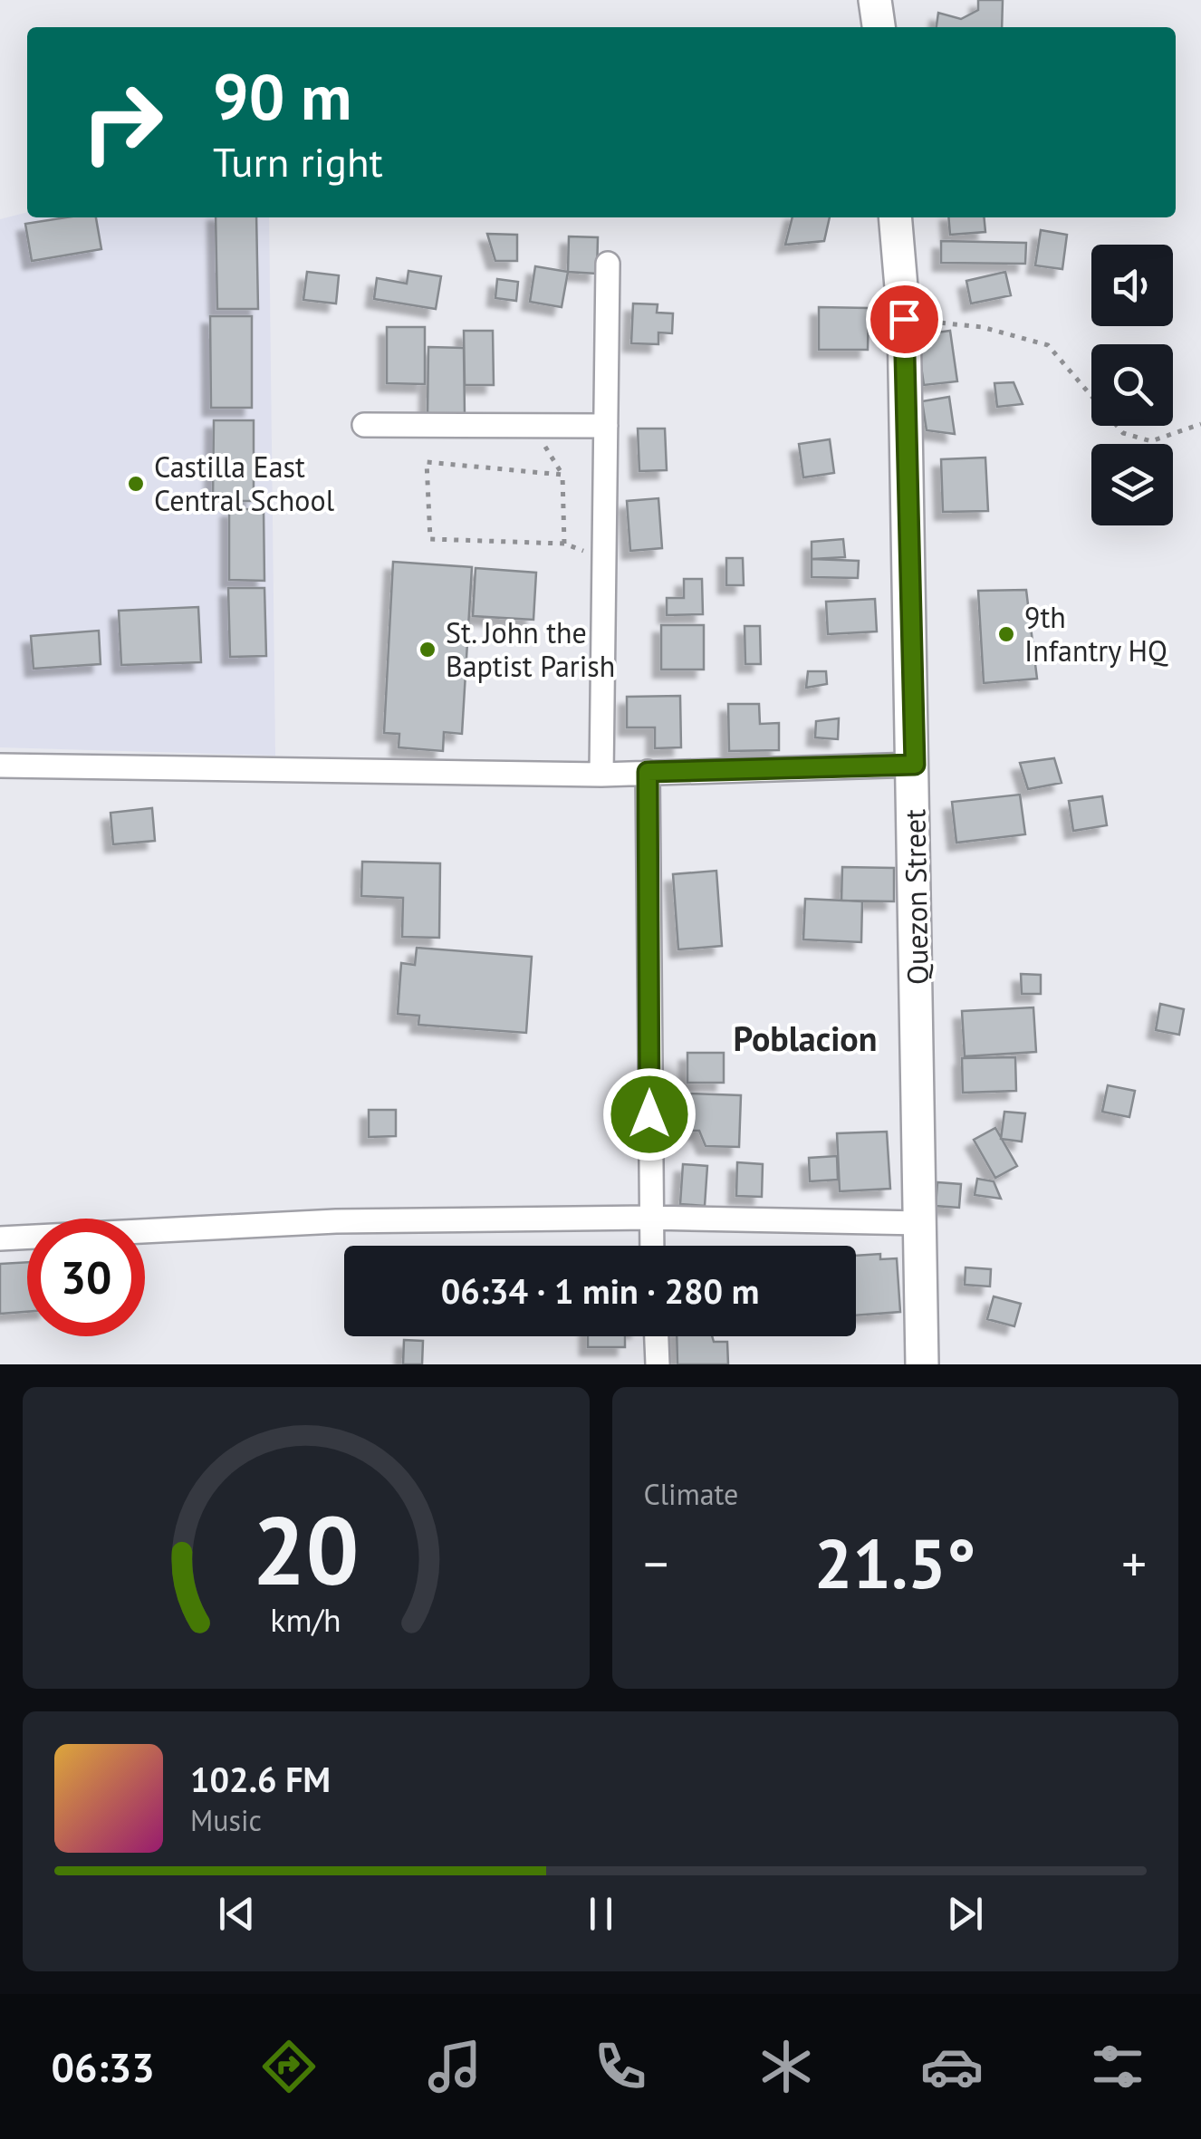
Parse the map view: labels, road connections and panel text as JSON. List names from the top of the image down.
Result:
{
  "streets": {
    "street": ["Quezon Street"]
  },
  "districts": ["Poblacion"],
  "places": ["Castilla East Central School", "9th Infantry HQ", "St. John the Baptist Parish"],
  "page": {
    "turn": ["90 m", "Turn right"],
    "limit": "30",
    "trip": "06:34 · 1 min · 280 m",
    "tile": "Climate",
    "heat": ["−", "21.5°", "+"],
    "song": ["102.6 FM", "Music"],
    "tabs": "06:33",
    "gauge": ["20", "km/h"]
  }
}
